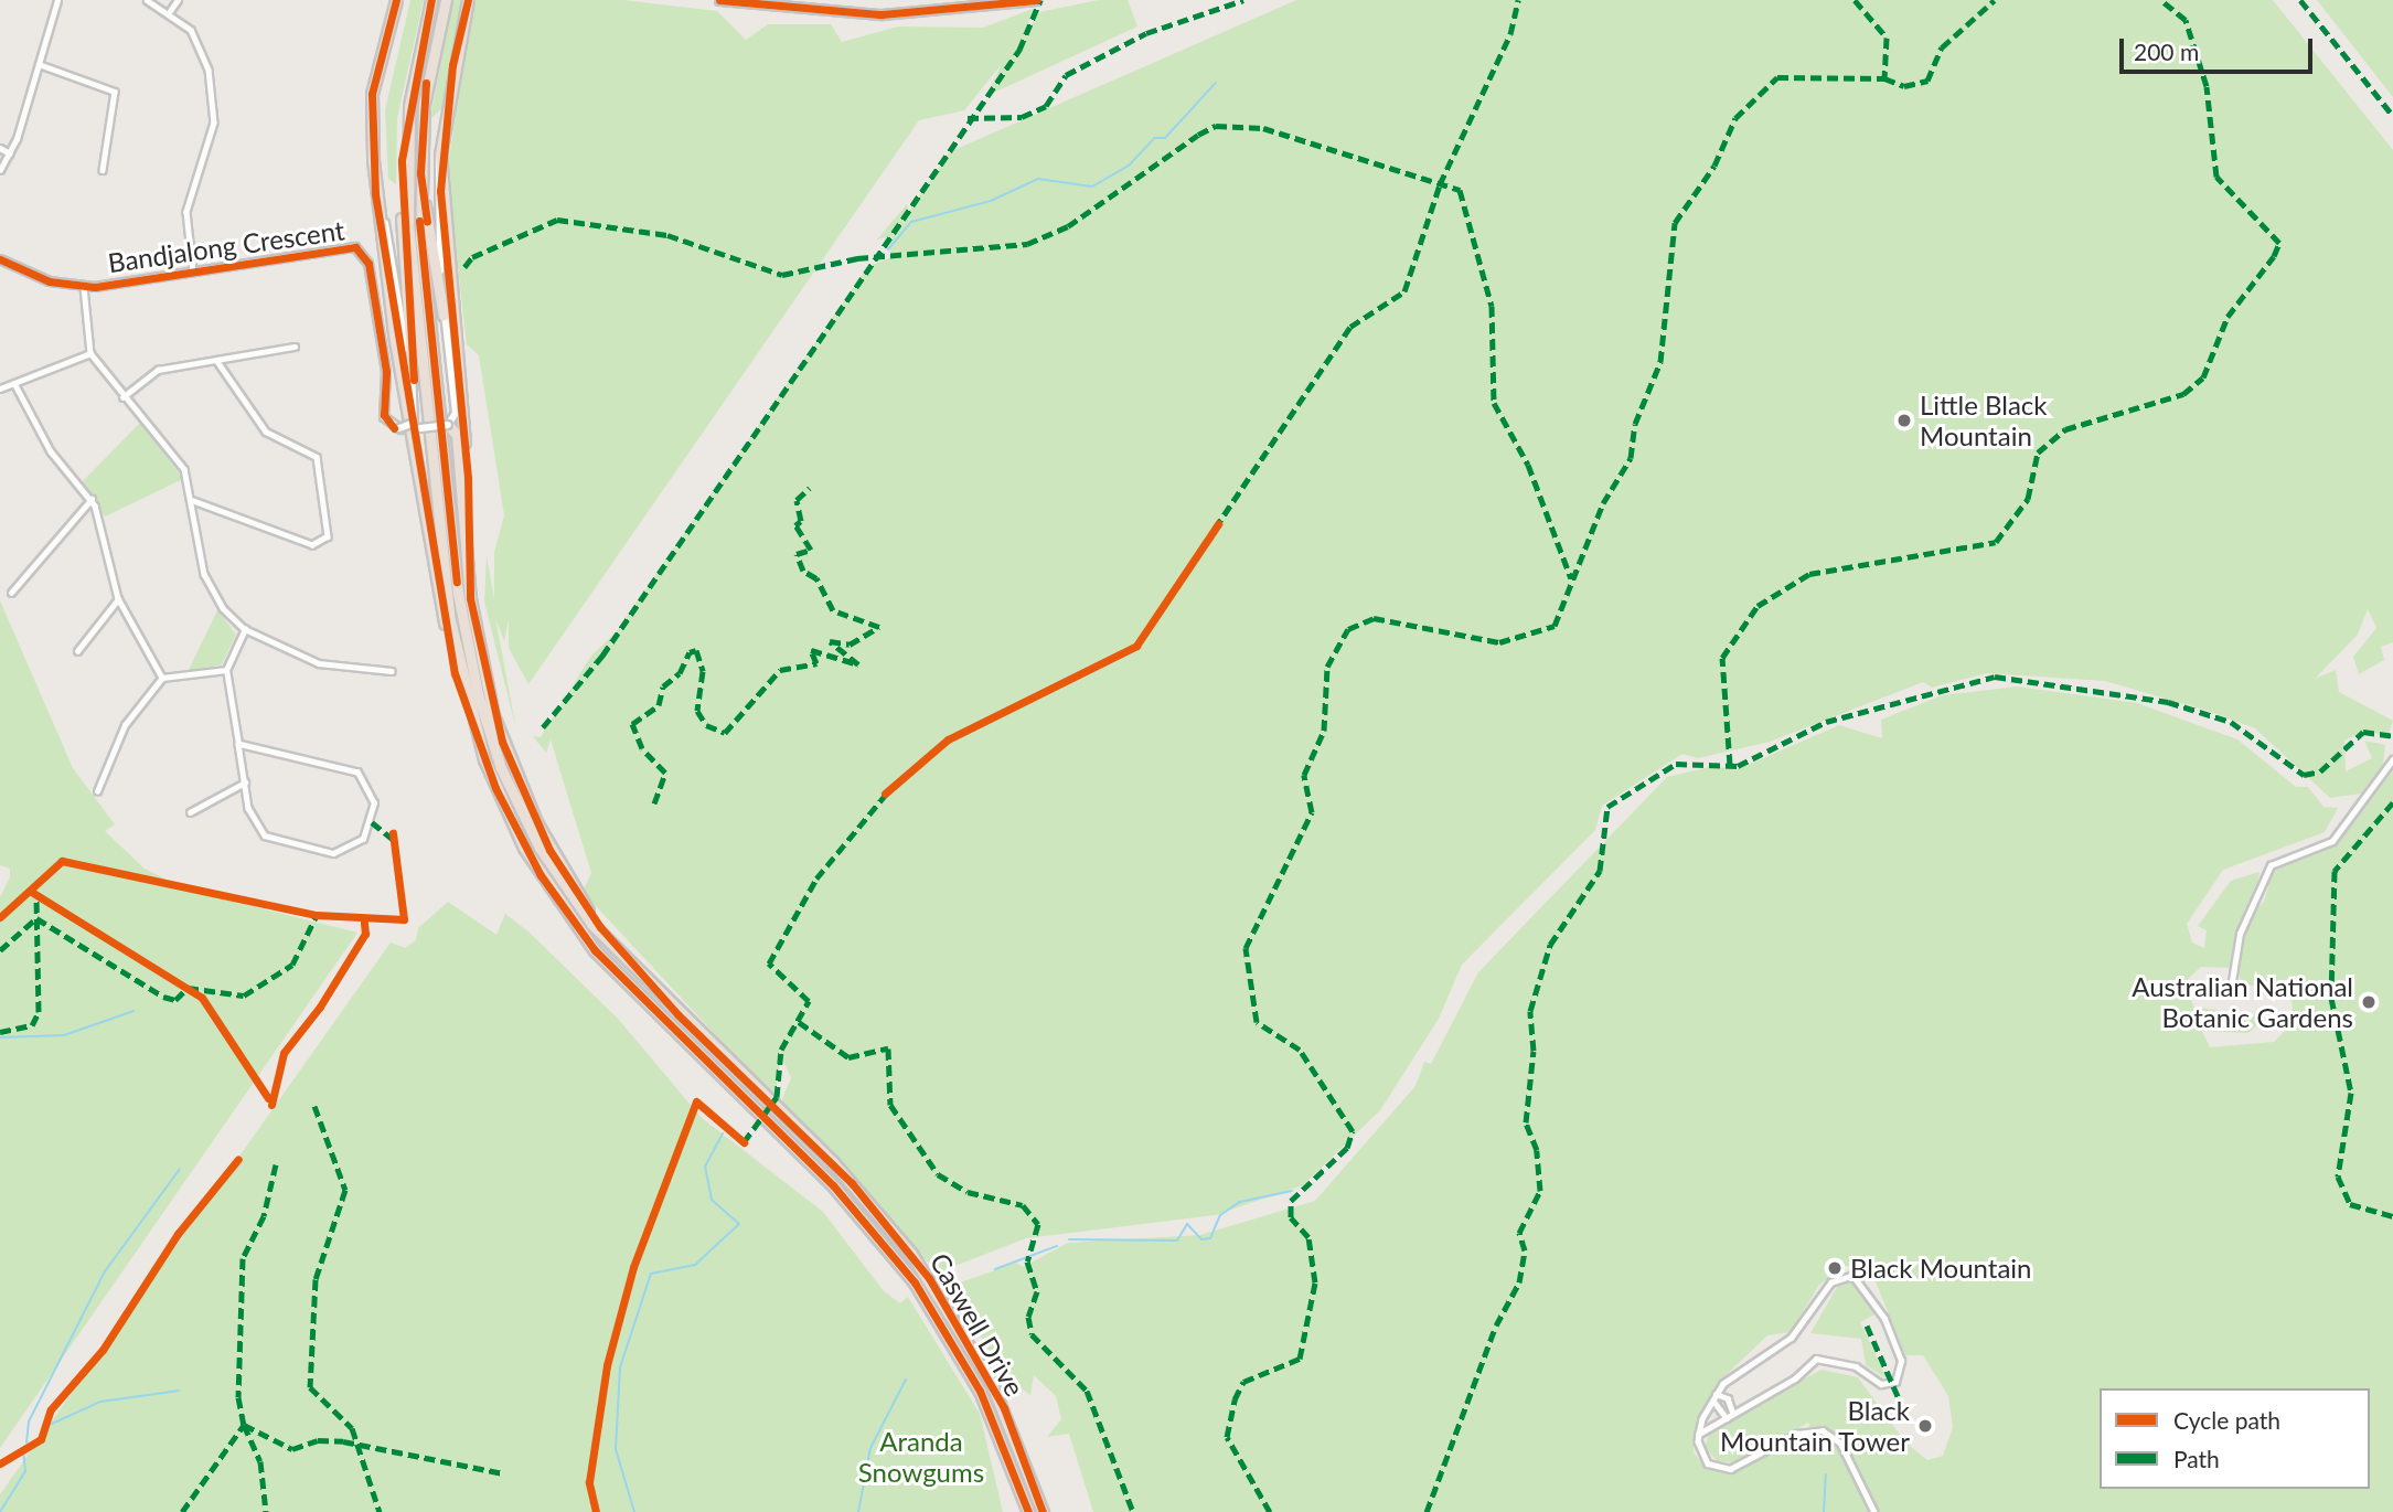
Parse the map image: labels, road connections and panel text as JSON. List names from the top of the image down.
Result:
{
  "streets": {
    "highway": ["Caswell Drive"],
    "street": ["Bandjalong Crescent"]
  },
  "parks": ["Aranda Snowgums"],
  "places": [
    "Little Black Mountain",
    "Australian National Botanic Gardens",
    "Black Mountain",
    "Black Mountain Tower"
  ],
  "legend": ["Cycle path", "Path"],
  "scale_bar": "200 m"
}
